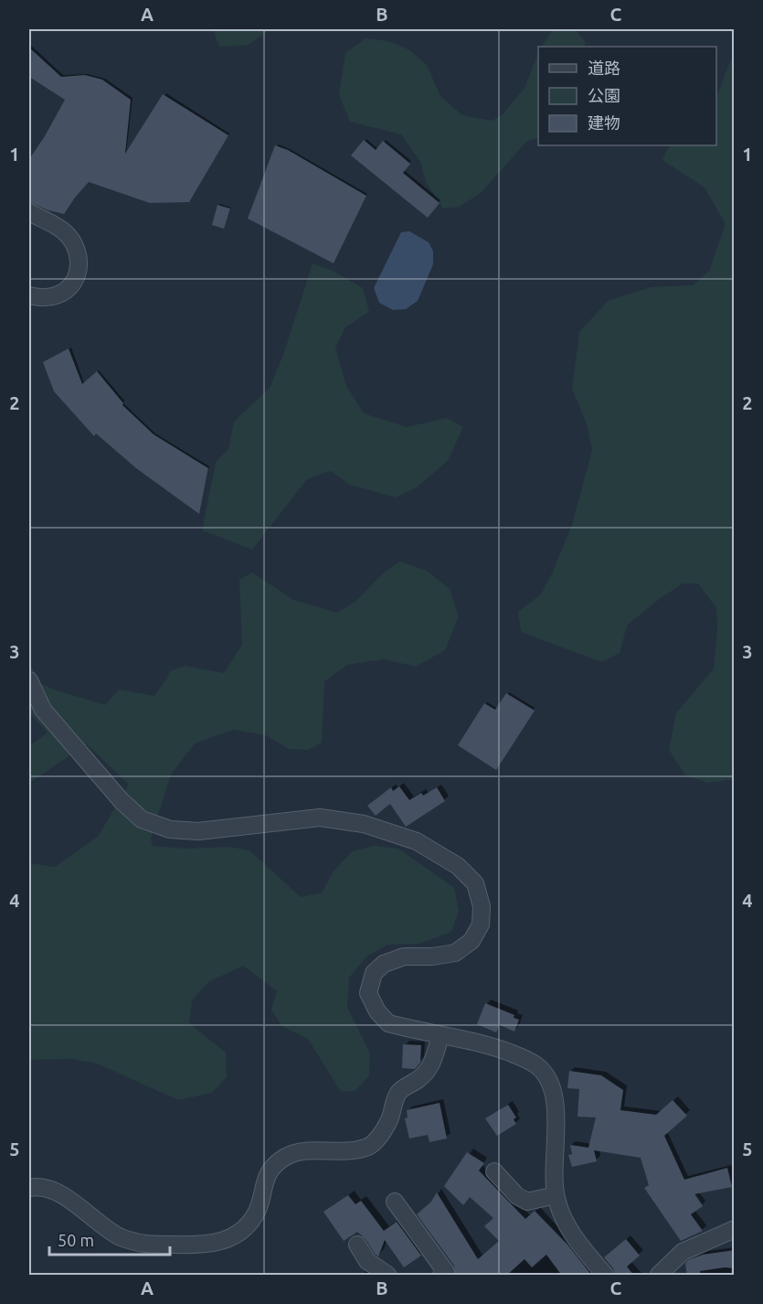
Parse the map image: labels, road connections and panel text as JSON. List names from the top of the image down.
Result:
{
  "legend": ["道路", "公園", "建物"],
  "scale_bar": "50 m",
  "grid": {
    "columns": ["A", "B", "C"],
    "rows": [
      "1",
      "2",
      "3",
      "4",
      "5"
    ]
  }
}
